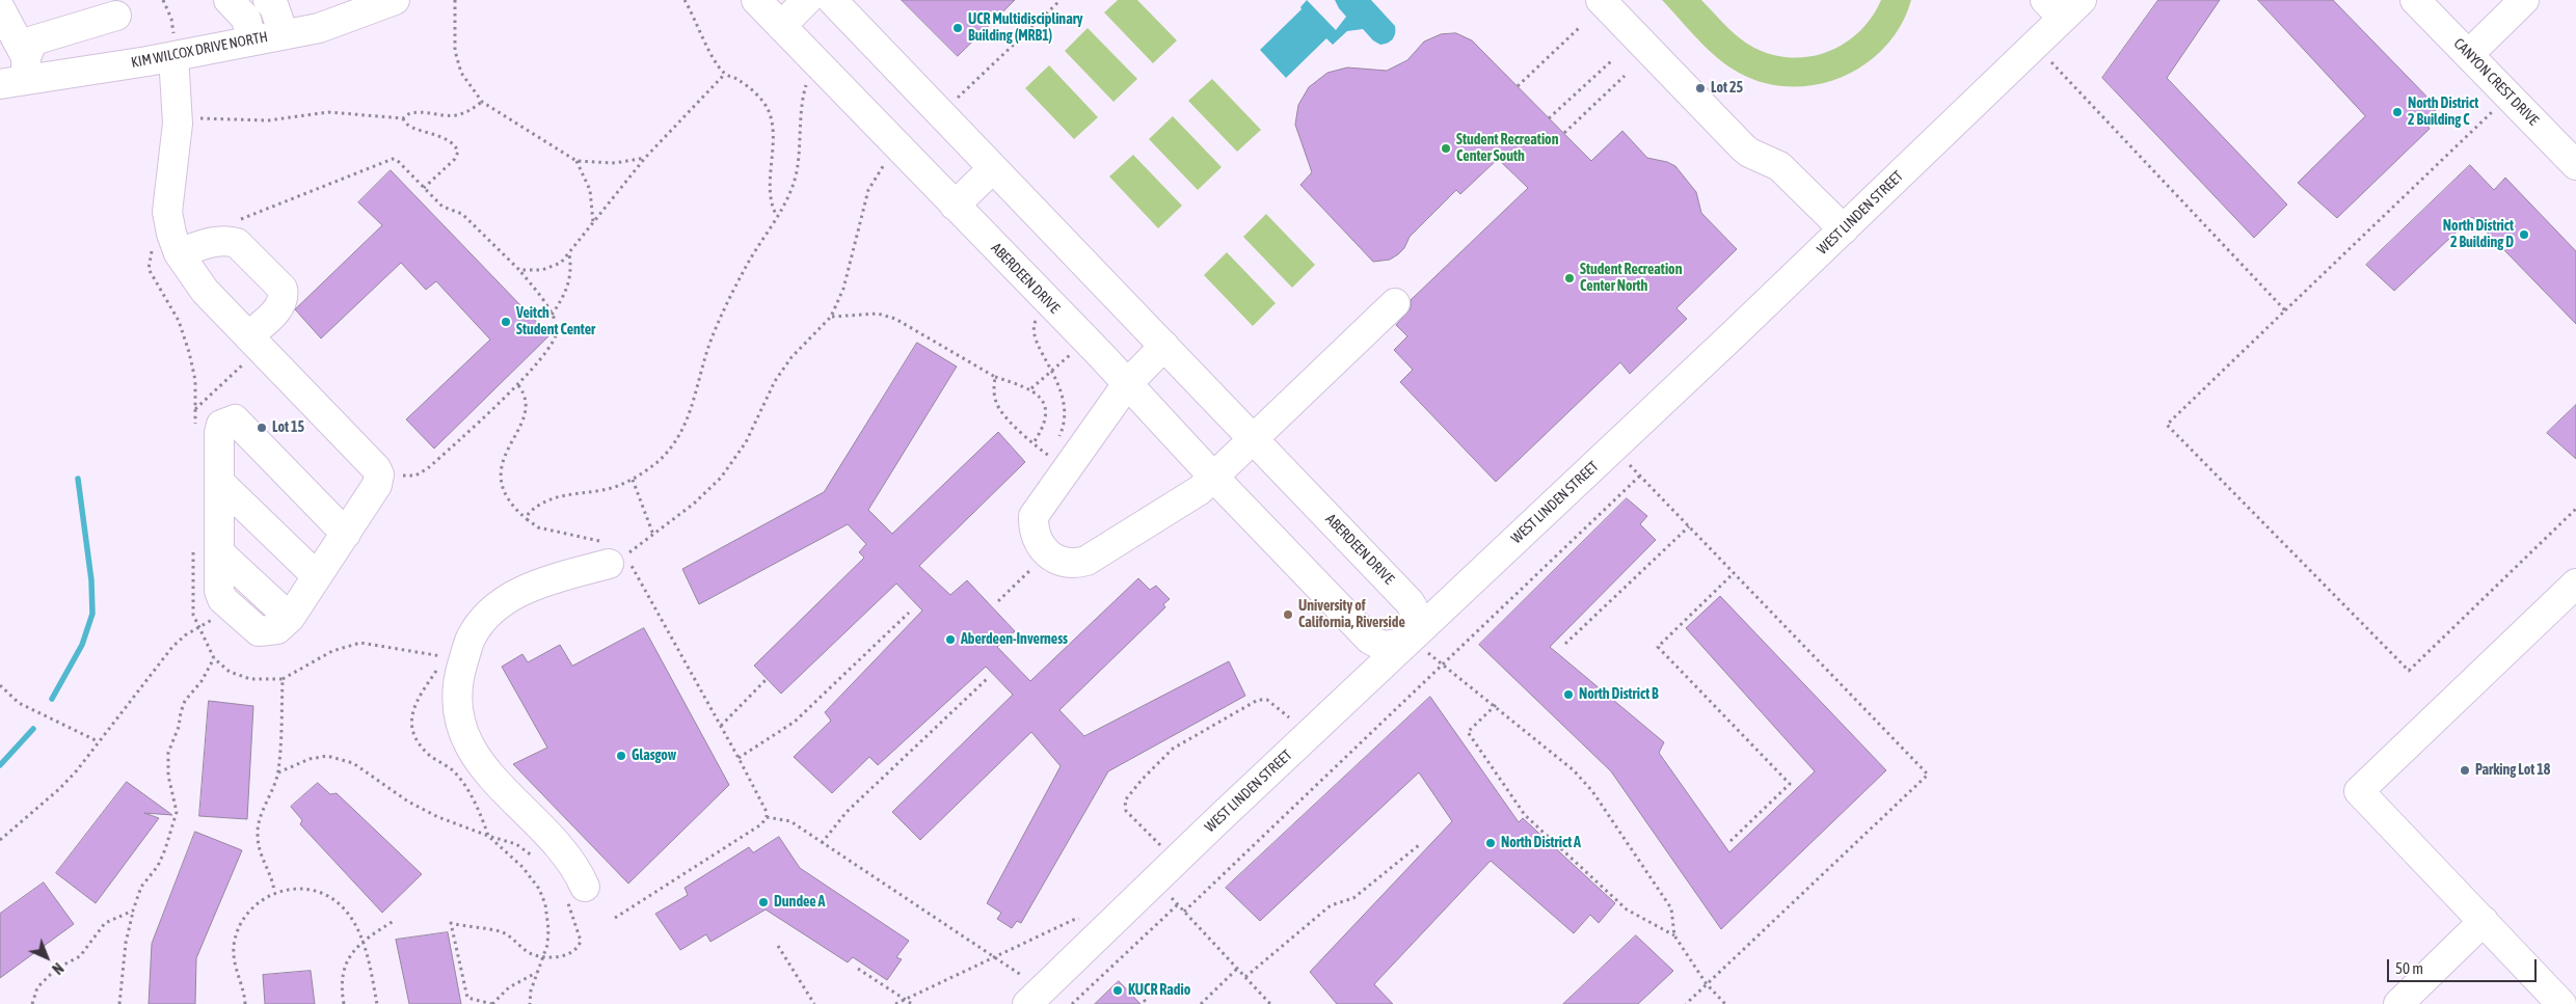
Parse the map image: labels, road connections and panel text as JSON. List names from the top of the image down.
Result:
{
  "streets": {
    "street": [
      "KIM WILCOX DRIVE NORTH",
      "CANYON CREST DRIVE",
      "WEST LINDEN STREET",
      "ABERDEEN DRIVE"
    ]
  },
  "crossings": [
    ["WEST LINDEN STREET", "ABERDEEN DRIVE"]
  ],
  "places": [
    "UCR Multidisciplinary Building (MRB1)",
    "Lot 25",
    "North District 2 Building C",
    "Student Recreation Center South",
    "North District 2 Building D",
    "Student Recreation Center North",
    "Veitch Student Center",
    "Lot 15",
    "University of California, Riverside",
    "Aberdeen-Inverness",
    "North District B",
    "Glasgow",
    "Parking Lot 18",
    "North District A",
    "Dundee A",
    "KUCR Radio"
  ],
  "scale_bar": "50 m",
  "north": "bottom right"
}
